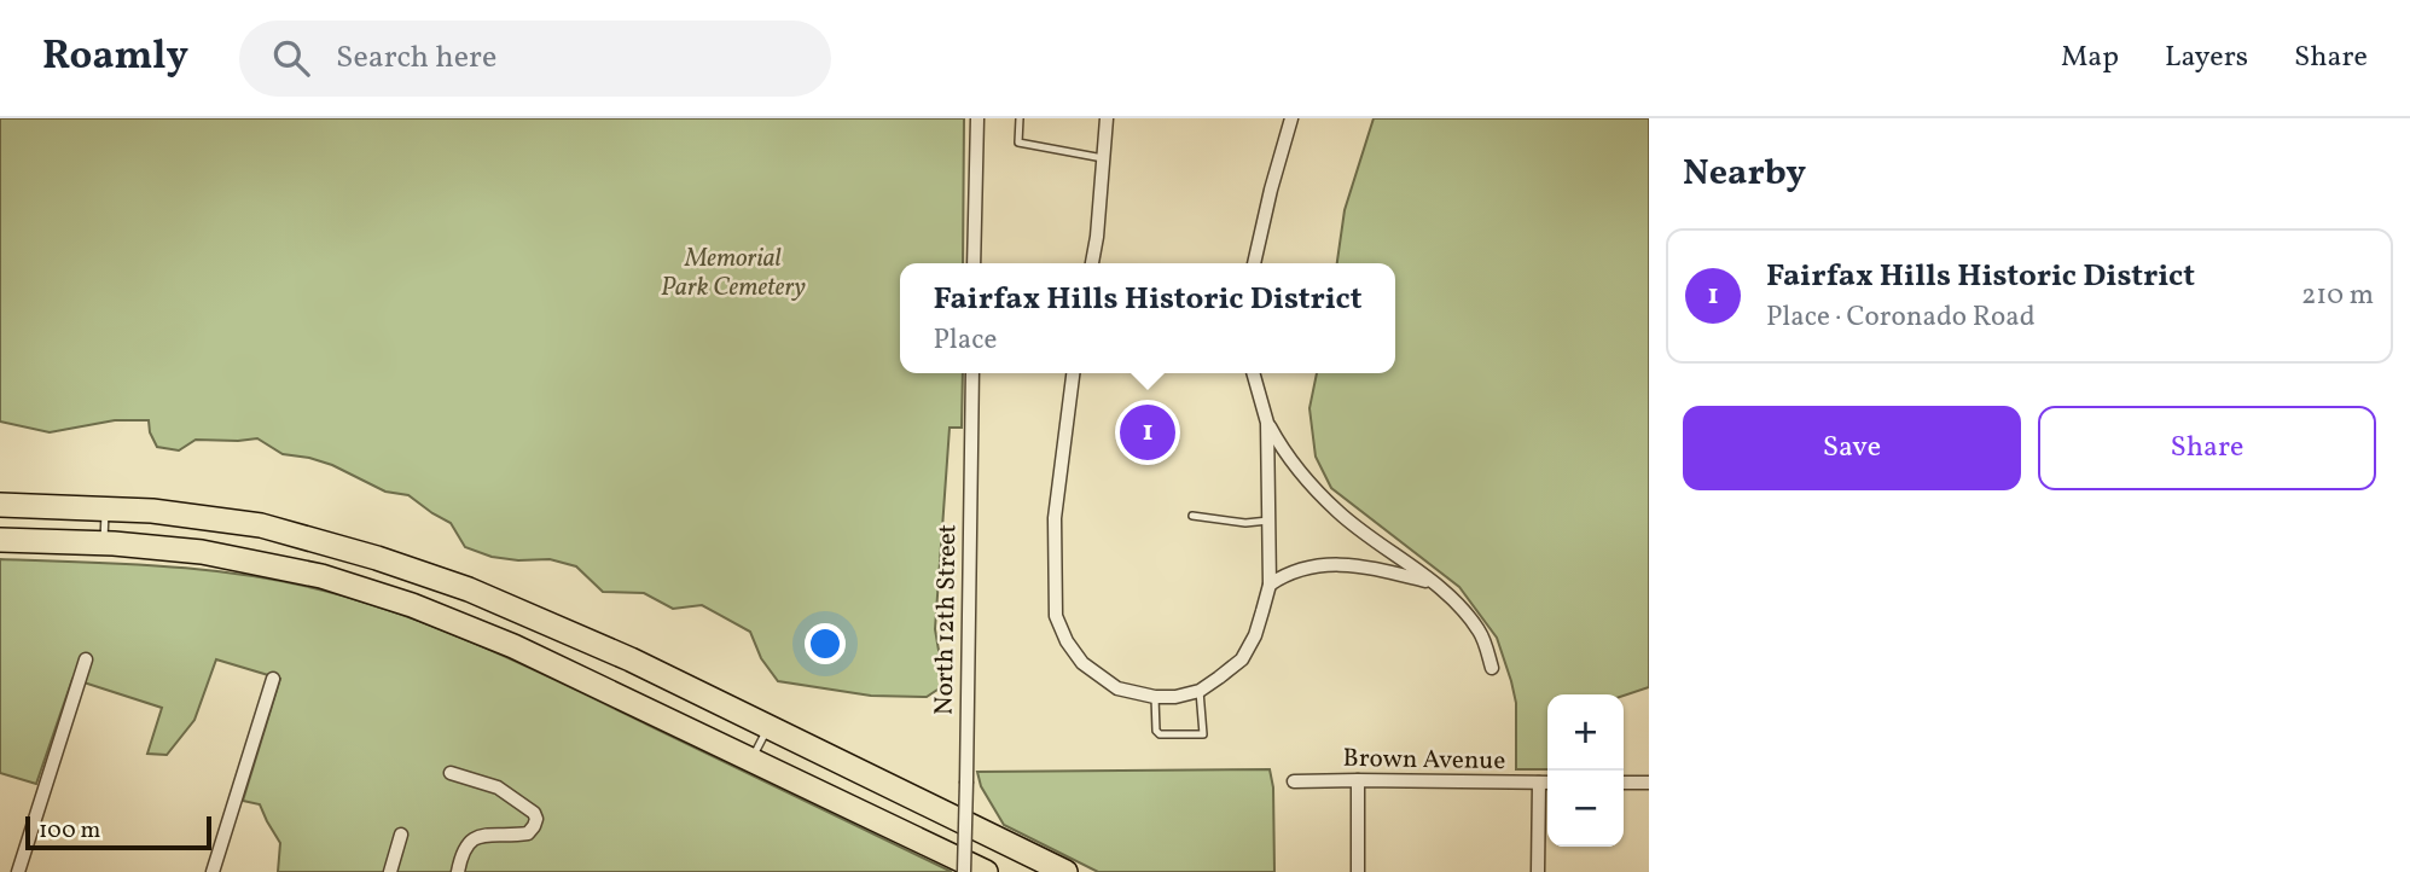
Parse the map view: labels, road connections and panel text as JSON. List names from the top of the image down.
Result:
{
  "streets": {
    "street": ["North 12th Street", "Brown Avenue"]
  },
  "parks": ["Memorial Park Cemetery"],
  "scale_bar": "100 m",
  "page": {
    "header": "Roamly",
    "search": "Search here",
    "nav": ["Map", "Layers", "Share"],
    "heading": "Nearby",
    "list": [
      {
        "mark": "1",
        "name": "Fairfax Hills Historic District",
        "note": "Place · Coronado Road",
        "value": "210 m"
      }
    ],
    "popup": ["Fairfax Hills Historic District", "Place"],
    "buttons": ["Save", "Share"],
    "pins": "1",
    "map_buttons": ["+", "−"],
    "scale": "100 m"
  }
}
